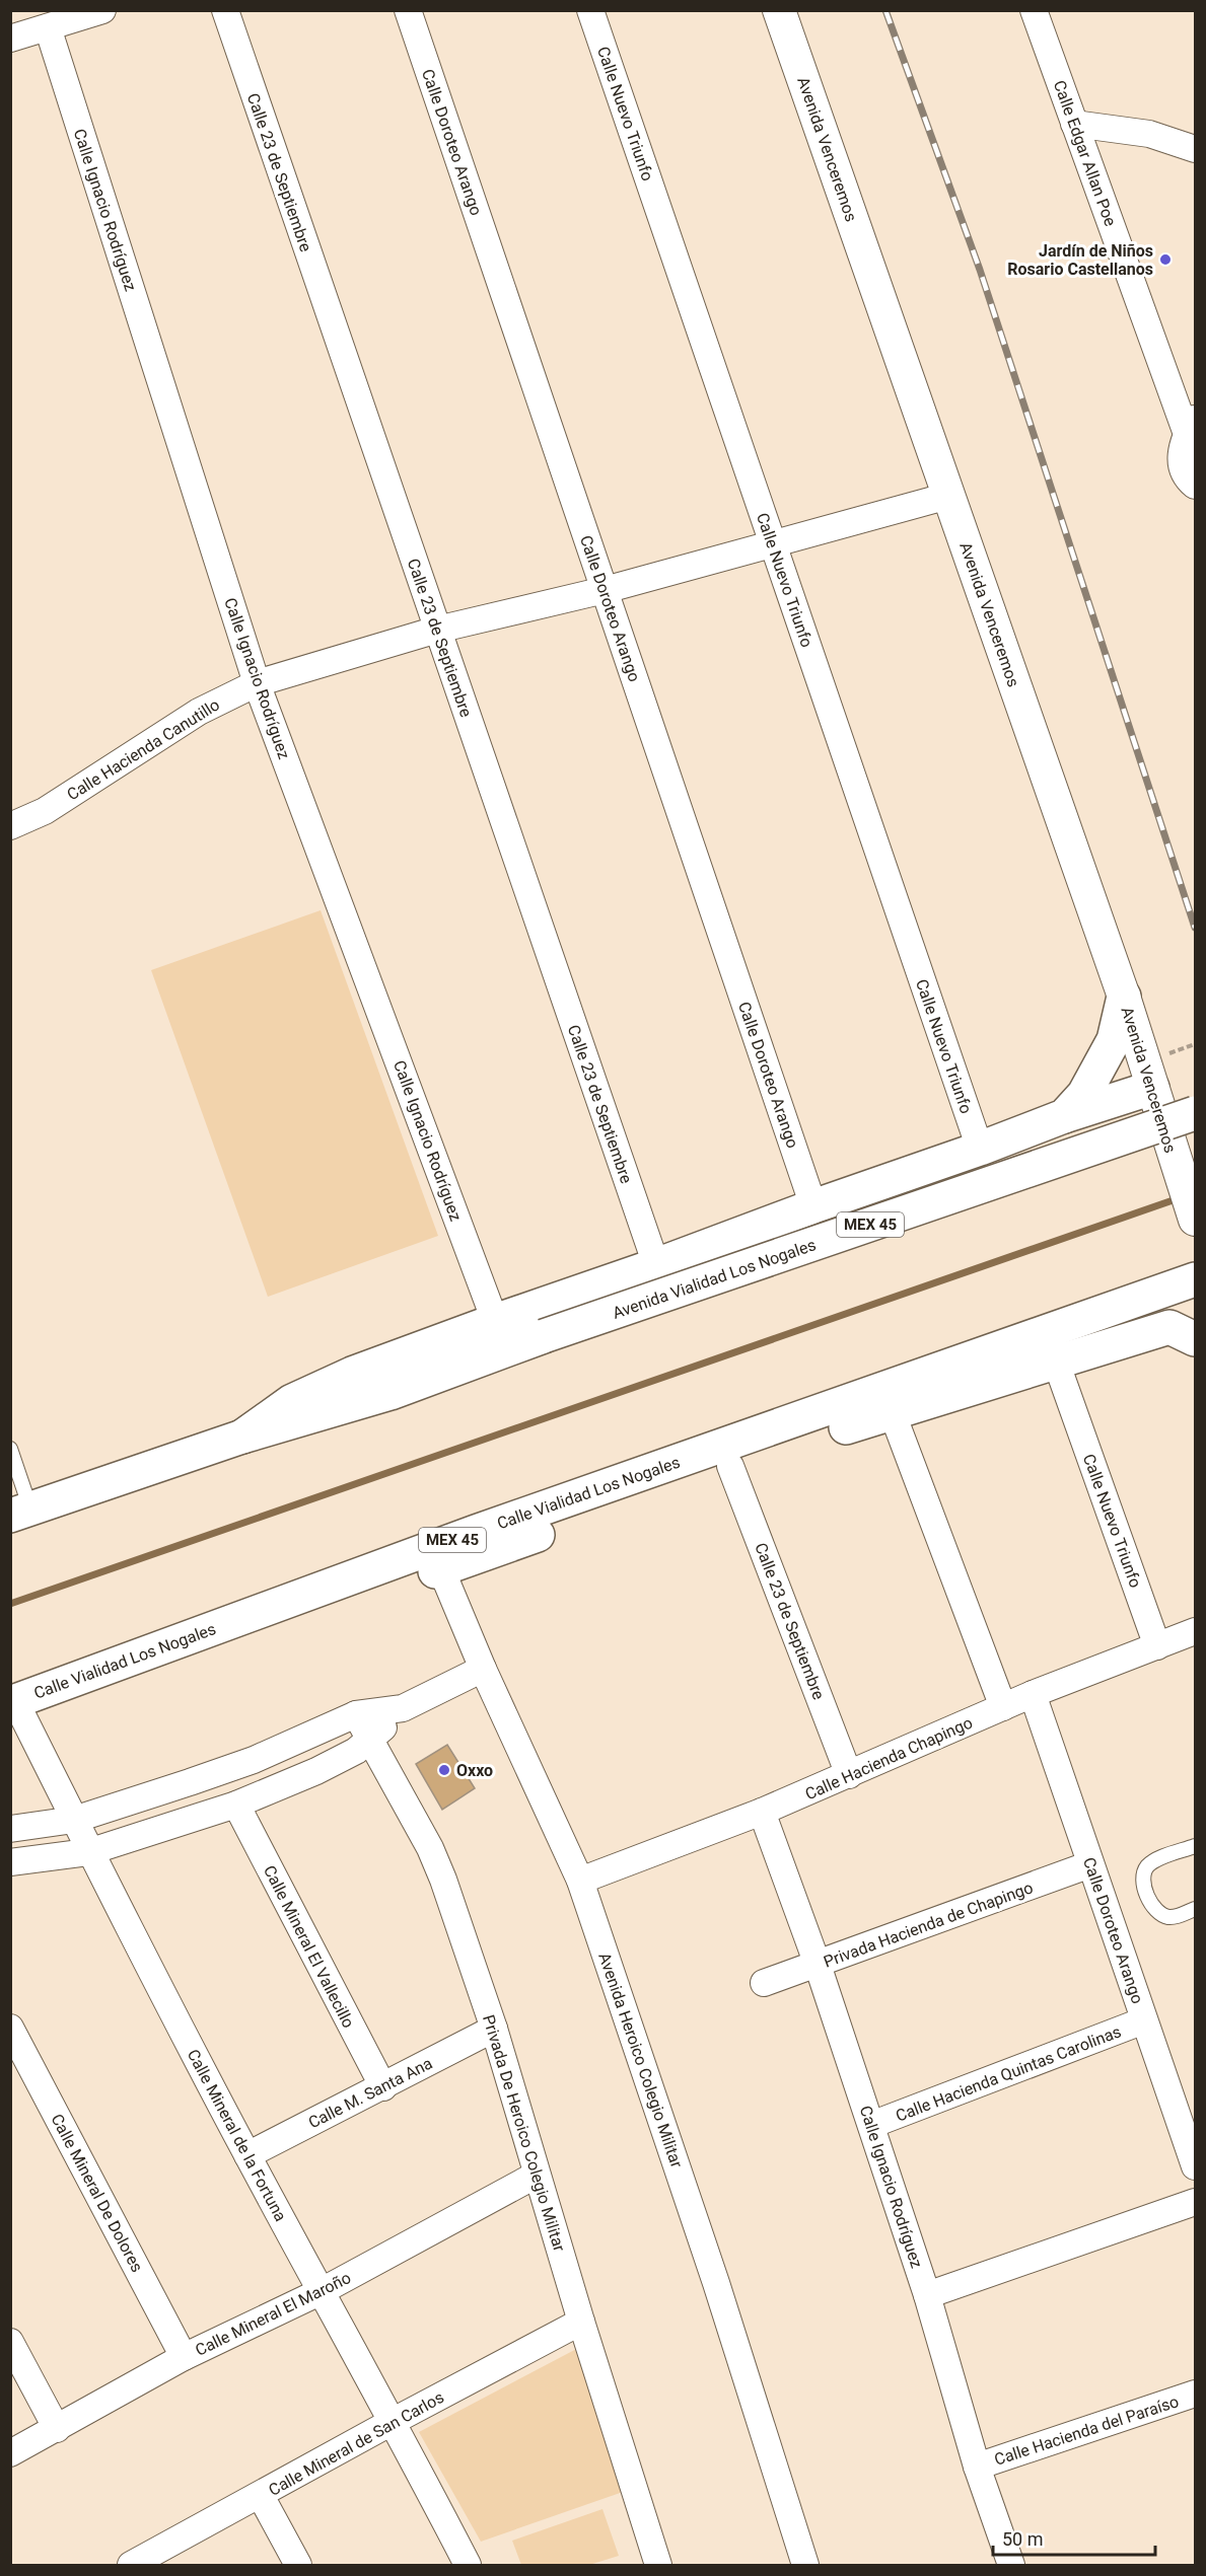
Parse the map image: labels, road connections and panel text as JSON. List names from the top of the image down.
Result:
{
  "streets": {
    "highway": ["MEX 45", "Avenida Vialidad Los Nogales", "Calle Vialidad Los Nogales"],
    "street": [
      "Calle Nuevo Triunfo",
      "Calle Doroteo Arango",
      "Avenida Venceremos",
      "Calle Edgar Allan Poe",
      "Calle 23 de Septiembre",
      "Calle Ignacio Rodríguez",
      "Calle Hacienda Canutillo",
      "Calle Hacienda Chapingo",
      "Privada Hacienda de Chapingo",
      "Calle Mineral El Vallecillo",
      "Avenida Heroico Colegio Militar",
      "Calle Hacienda Quintas Carolinas",
      "Calle M. Santa Ana",
      "Privada De Heroico Colegio Militar",
      "Calle Mineral de la Fortuna",
      "Calle Mineral De Dolores",
      "Calle Mineral El Maroño",
      "Calle Hacienda del Paraíso",
      "Calle Mineral de San Carlos"
    ]
  },
  "crossings": [
    ["Calle Nuevo Triunfo", "Calle Hacienda Canutillo"],
    ["Calle Nuevo Triunfo", "Calle Hacienda Chapingo"],
    ["Calle Doroteo Arango", "Calle Hacienda Canutillo"],
    ["Calle Doroteo Arango", "Calle Hacienda Chapingo"],
    ["Calle Doroteo Arango", "Privada Hacienda de Chapingo"],
    ["Calle Doroteo Arango", "Calle Hacienda Quintas Carolinas"],
    ["Avenida Venceremos", "Calle Hacienda Canutillo"],
    ["Calle 23 de Septiembre", "Calle Hacienda Canutillo"],
    ["Calle 23 de Septiembre", "Calle Hacienda Chapingo"],
    ["Calle Ignacio Rodríguez", "Calle Hacienda Canutillo"],
    ["Calle Ignacio Rodríguez", "Calle Hacienda Chapingo"],
    ["Calle Ignacio Rodríguez", "Privada Hacienda de Chapingo"],
    ["Calle Ignacio Rodríguez", "Calle Hacienda Quintas Carolinas"],
    ["Calle Ignacio Rodríguez", "Calle Hacienda del Paraíso"],
    ["MEX 45", "Avenida Vialidad Los Nogales"],
    ["MEX 45", "Calle Vialidad Los Nogales"],
    ["Calle Vialidad Los Nogales", "Calle Mineral de la Fortuna"],
    ["Calle Hacienda Chapingo", "Avenida Heroico Colegio Militar"],
    ["Calle Mineral El Vallecillo", "Calle M. Santa Ana"],
    ["Calle M. Santa Ana", "Privada De Heroico Colegio Militar"],
    ["Calle M. Santa Ana", "Calle Mineral de la Fortuna"],
    ["Privada De Heroico Colegio Militar", "Calle Mineral El Maroño"],
    ["Privada De Heroico Colegio Militar", "Calle Mineral de San Carlos"],
    ["Calle Mineral de la Fortuna", "Calle Mineral El Maroño"],
    ["Calle Mineral de la Fortuna", "Calle Mineral de San Carlos"],
    ["Calle Mineral De Dolores", "Calle Mineral El Maroño"]
  ],
  "places": ["Jardín de Niños Rosario Castellanos", "Oxxo"],
  "scale_bar": "50 m"
}
